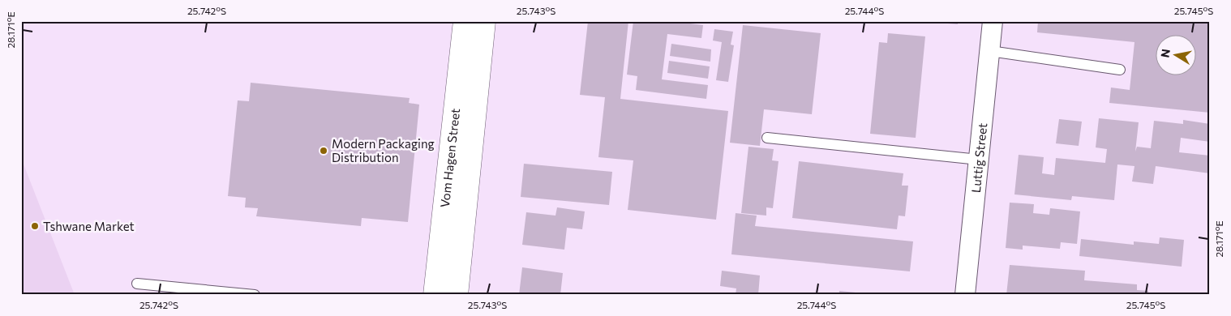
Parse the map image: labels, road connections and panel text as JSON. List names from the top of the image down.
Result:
{
  "streets": {
    "main road": ["Vom Hagen Street"],
    "street": ["Luttig Street"]
  },
  "places": ["Modern Packaging Distribution", "Tshwane Market"],
  "north": "left",
  "coordinates": [
    "25.742°S",
    "25.743°S",
    "25.744°S",
    "25.745°S",
    "28.171°E"
  ]
}
